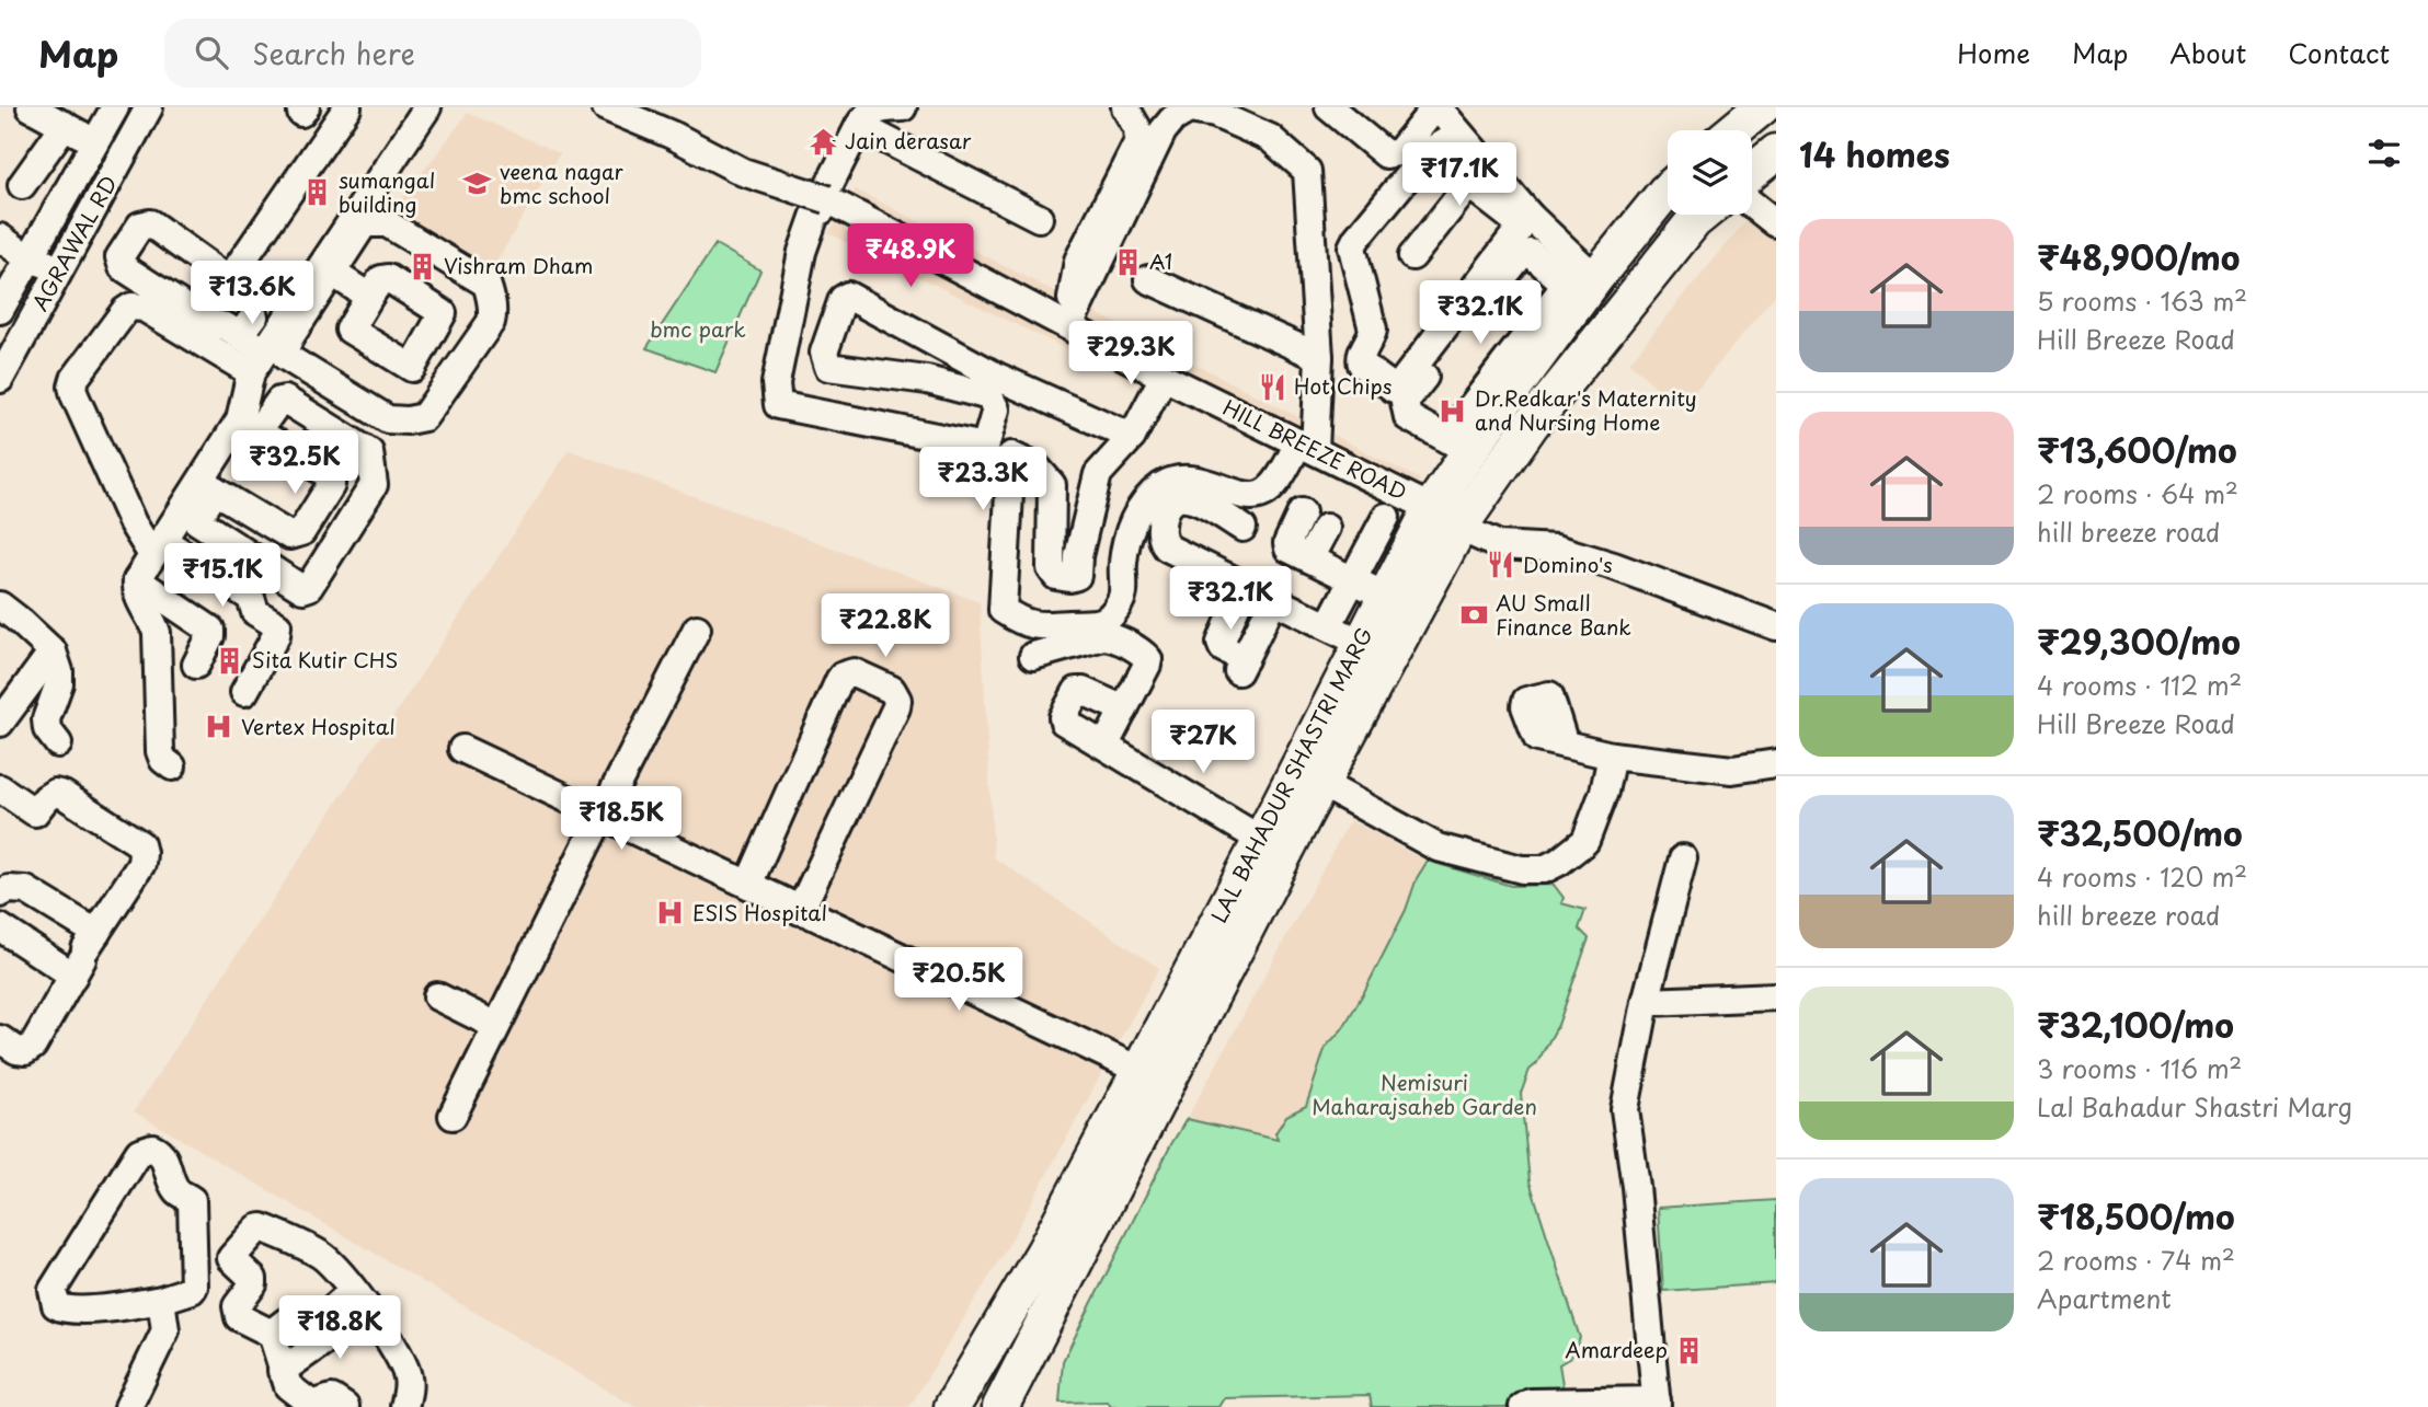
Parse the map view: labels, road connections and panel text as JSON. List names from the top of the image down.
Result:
{
  "streets": {
    "main road": ["LAL BAHADUR SHASTRI MARG"],
    "street": ["AGRAWAL RD", "HILL BREEZE ROAD"]
  },
  "crossings": [
    ["HILL BREEZE ROAD", "LAL BAHADUR SHASTRI MARG"]
  ],
  "parks": ["bmc park", "Nemisuri Maharajsaheb Garden"],
  "places": {
    "temple": ["Jain derasar"],
    "school or university": ["veena nagar bmc school"],
    "building": [
      "sumangal building",
      "A1",
      "Vishram Dham",
      "Sita Kutir CHS",
      "Amardeep"
    ],
    "restaurant": ["Hot Chips", "Domino's"],
    "hospital": ["Dr.Redkar's Maternity and Nursing Home", "Vertex Hospital", "ESIS Hospital"],
    "bank": ["AU Small Finance Bank"]
  },
  "page": {
    "header": "Map",
    "search": "Search here",
    "nav": [
      "Home",
      "Map",
      "About",
      "Contact"
    ],
    "heading": "14 homes",
    "price": [
      "₹17.1K",
      "₹48.9K",
      "₹13.6K",
      "₹32.1K",
      "₹29.3K",
      "₹32.5K",
      "₹23.3K",
      "₹15.1K",
      "₹32.1K",
      "₹22.8K",
      "₹27K",
      "₹18.5K",
      "₹20.5K",
      "₹18.8K"
    ],
    "list": [
      {
        "name": "₹48,900/mo",
        "note": "5 rooms · 163 m² · Hill Breeze Road"
      },
      {
        "name": "₹13,600/mo",
        "note": "2 rooms · 64 m² · hill breeze road"
      },
      {
        "name": "₹29,300/mo",
        "note": "4 rooms · 112 m² · Hill Breeze Road"
      },
      {
        "name": "₹32,500/mo",
        "note": "4 rooms · 120 m² · hill breeze road"
      },
      {
        "name": "₹32,100/mo",
        "note": "3 rooms · 116 m² · Lal Bahadur Shastri Marg"
      },
      {
        "name": "₹18,500/mo",
        "note": "2 rooms · 74 m² · Apartment"
      }
    ]
  }
}
